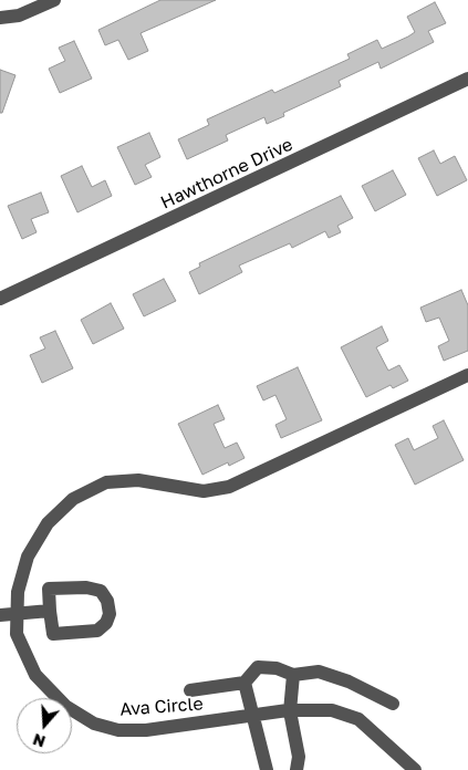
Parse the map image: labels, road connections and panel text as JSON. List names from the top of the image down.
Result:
{
  "streets": {
    "street": ["Hawthorne Drive", "Ava Circle"]
  },
  "north": "bottom"
}
